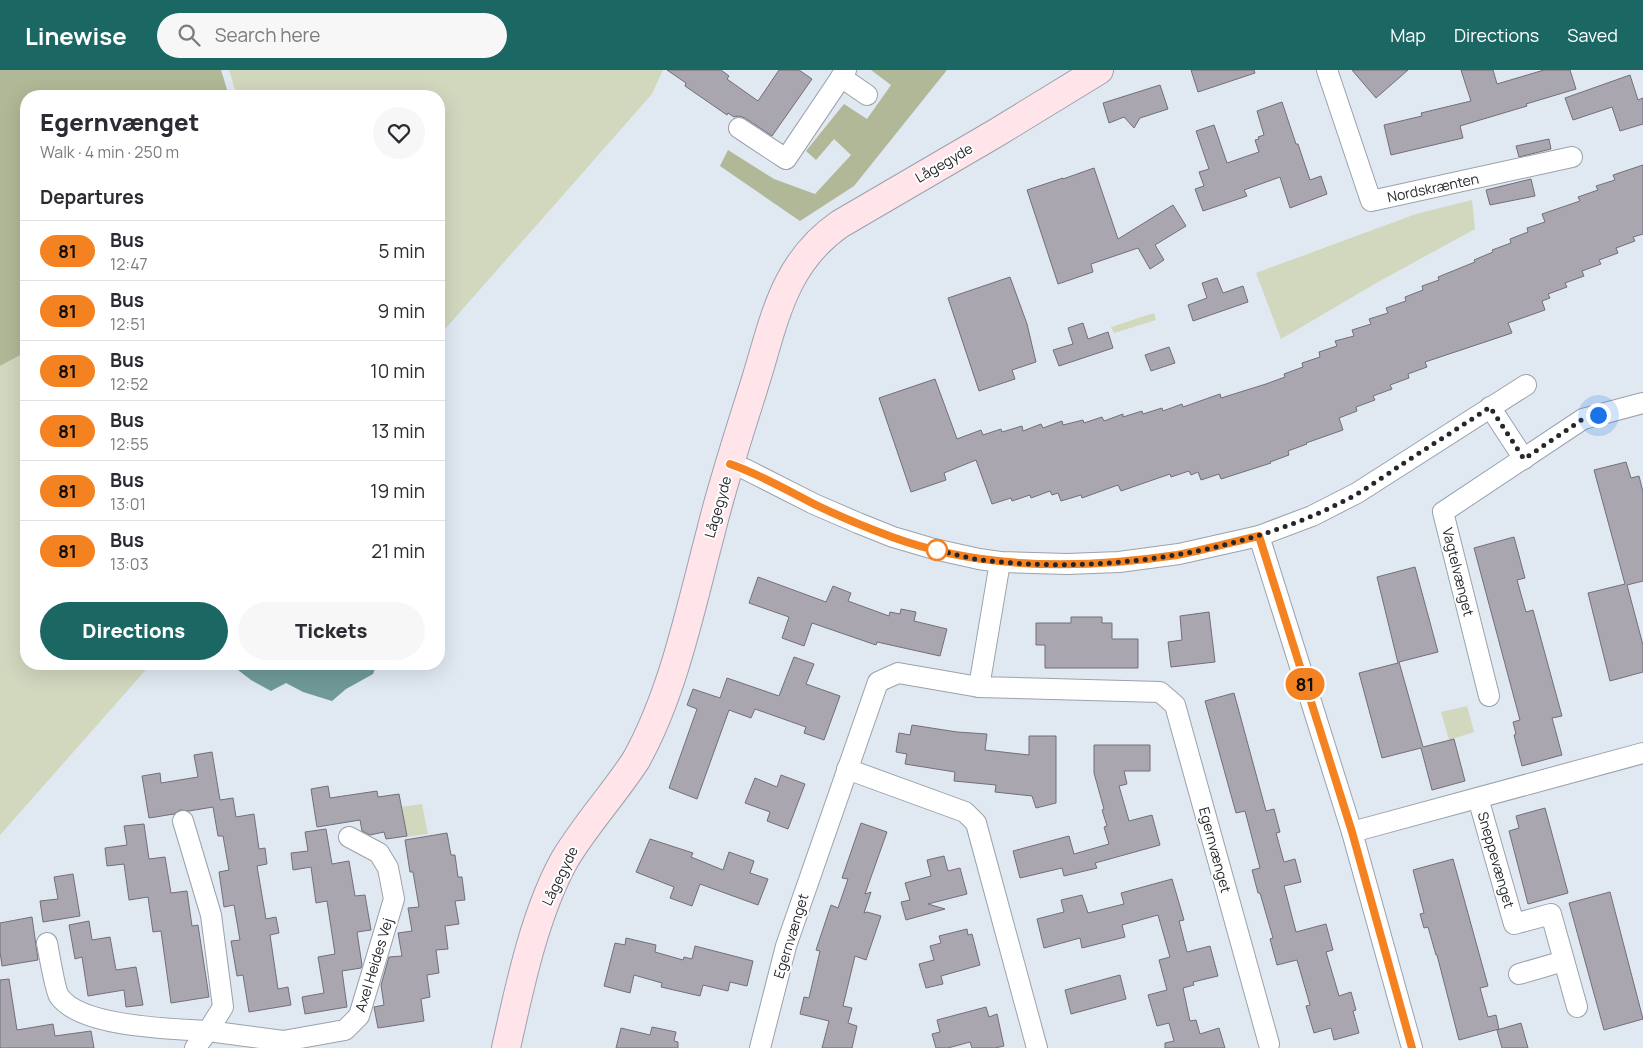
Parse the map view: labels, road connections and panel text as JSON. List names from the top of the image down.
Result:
{
  "streets": {
    "street": [
      "Lågegyde",
      "Nordskrænten",
      "Vagtelvænget",
      "Egernvænget",
      "Sneppevænget",
      "Axel Heides Vej"
    ]
  },
  "lines": ["bus line 81"],
  "page": {
    "header": "Linewise",
    "search": "Search here",
    "nav": ["Map", "Directions", "Saved"],
    "on_map": "81",
    "heading": [
      ["Egernvænget", "Walk · 4 min · 250 m"],
      "Departures"
    ],
    "list": [
      {
        "mark": "81",
        "name": "Bus",
        "note": "12:47",
        "value": "5 min"
      },
      {
        "mark": "81",
        "name": "Bus",
        "note": "12:51",
        "value": "9 min"
      },
      {
        "mark": "81",
        "name": "Bus",
        "note": "12:52",
        "value": "10 min"
      },
      {
        "mark": "81",
        "name": "Bus",
        "note": "12:55",
        "value": "13 min"
      },
      {
        "mark": "81",
        "name": "Bus",
        "note": "13:01",
        "value": "19 min"
      },
      {
        "mark": "81",
        "name": "Bus",
        "note": "13:03",
        "value": "21 min"
      }
    ],
    "buttons": ["Directions", "Tickets"]
  }
}
